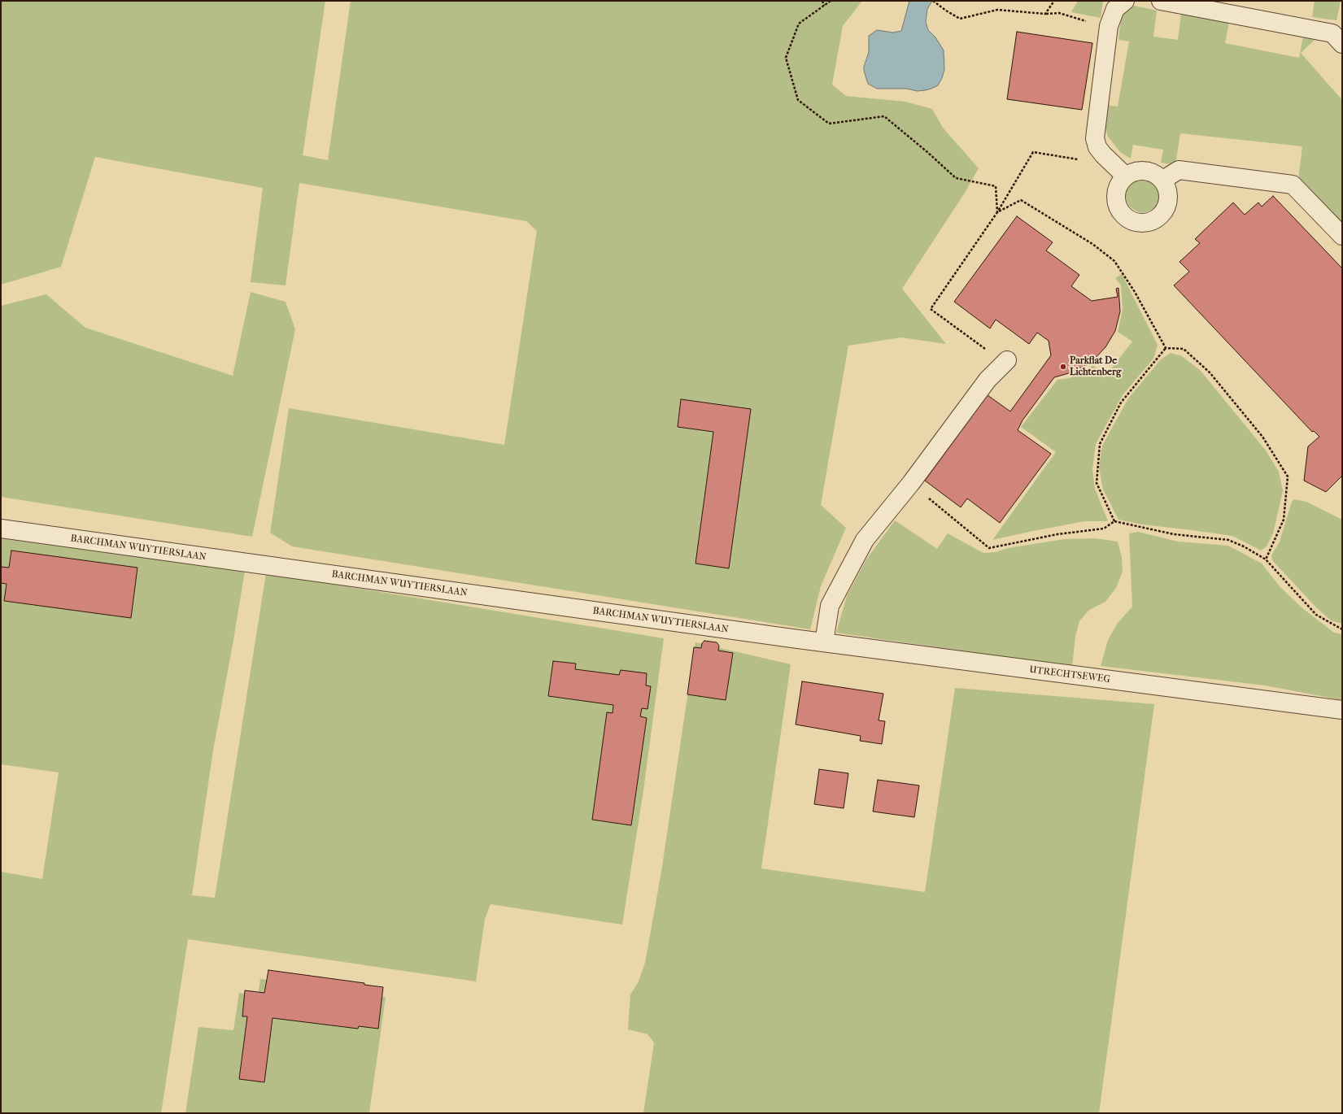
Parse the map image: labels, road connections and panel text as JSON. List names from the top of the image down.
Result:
{
  "streets": {
    "lane": ["BARCHMAN WUYTIERSLAAN", "UTRECHTSEWEG"]
  },
  "crossings": [
    ["BARCHMAN WUYTIERSLAAN", "UTRECHTSEWEG"]
  ],
  "places": ["Parkflat De Lichtenberg"]
}
